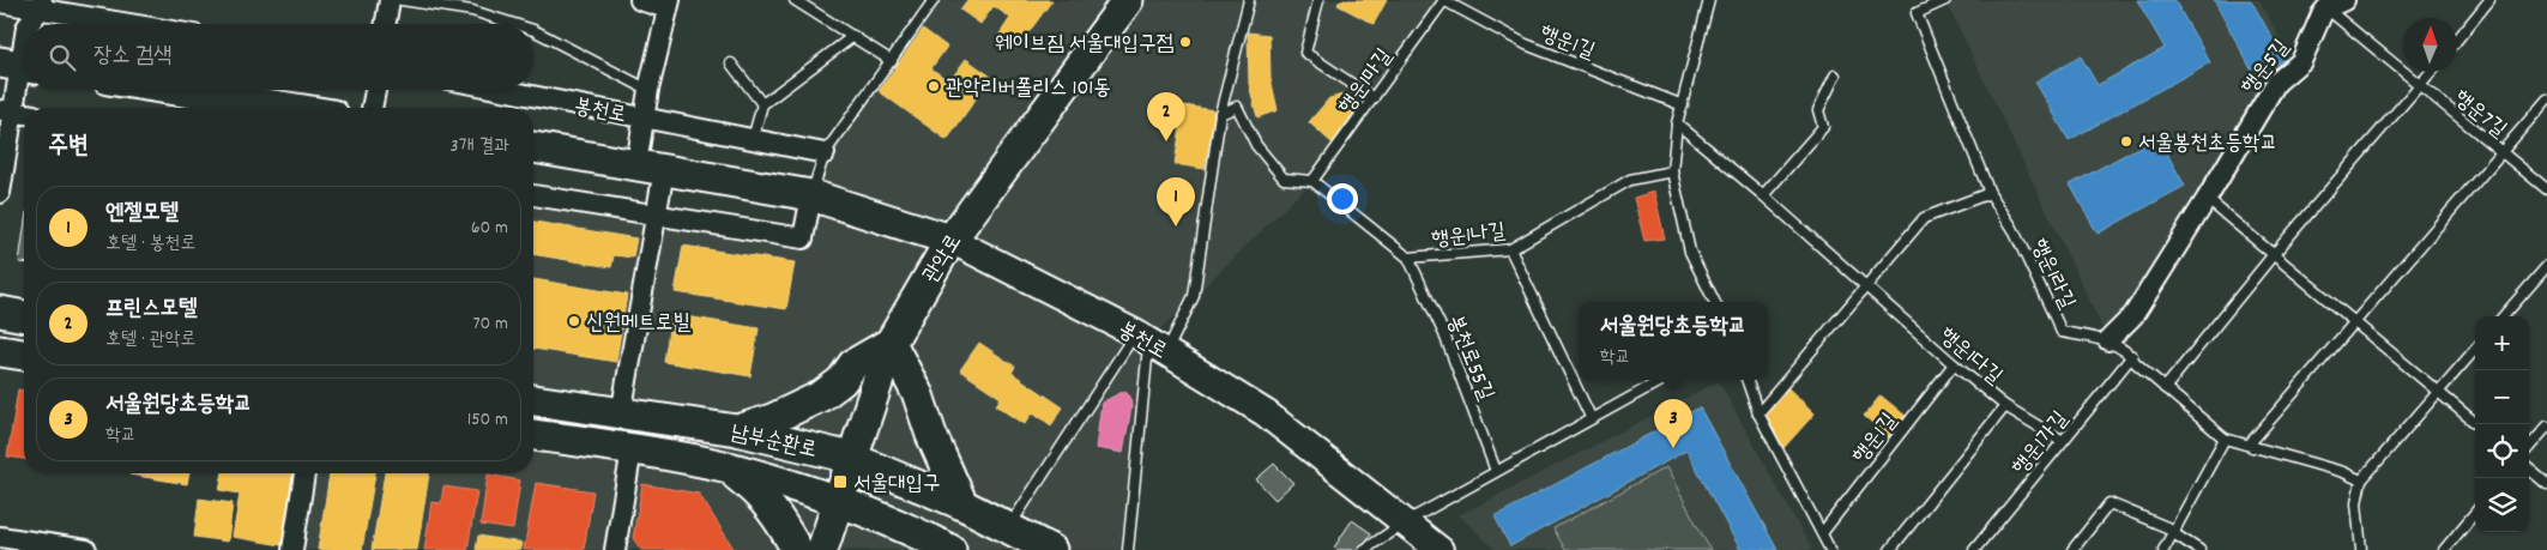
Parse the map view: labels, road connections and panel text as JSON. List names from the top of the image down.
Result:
{
  "streets": {
    "main road": ["봉천로", "관악로", "남부순환로"],
    "street": ["행운5길"],
    "lane": [
      "행운1길",
      "행운1마길",
      "행운7길",
      "행운1나길",
      "행운1라길",
      "행운1다길",
      "봉천로55길",
      "행운1가길"
    ]
  },
  "crossings": [
    ["행운1길", "행운1마길"],
    ["행운1길", "행운1다길"],
    ["행운5길", "행운7길"],
    ["행운5길", "행운1라길"],
    ["행운1마길", "행운1나길"],
    ["봉천로", "관악로"],
    ["행운1나길", "봉천로55길"],
    ["관악로", "남부순환로"],
    ["행운1라길", "행운1가길"],
    ["행운1다길", "행운1가길"]
  ],
  "places": {
    "other": [
      "웨이브짐 서울대입구점",
      "관악리버폴리스 101동",
      "서울봉천초등학교",
      "신원메트로빌"
    ],
    "transit": ["서울대입구"]
  },
  "north": "top",
  "page": {
    "search": "장소 검색",
    "pins": ["2", "1", "3"],
    "heading": ["주변", "3개 결과"],
    "list": [
      {
        "mark": "1",
        "name": "엔젤모텔",
        "note": "호텔 · 봉천로",
        "value": "60 m"
      },
      {
        "mark": "2",
        "name": "프린스모텔",
        "note": "호텔 · 관악로",
        "value": "70 m"
      },
      {
        "mark": "3",
        "name": "서울원당초등학교",
        "note": "학교",
        "value": "150 m"
      }
    ],
    "popup": ["서울원당초등학교", "학교"],
    "map_buttons": ["+", "−"]
  }
}
